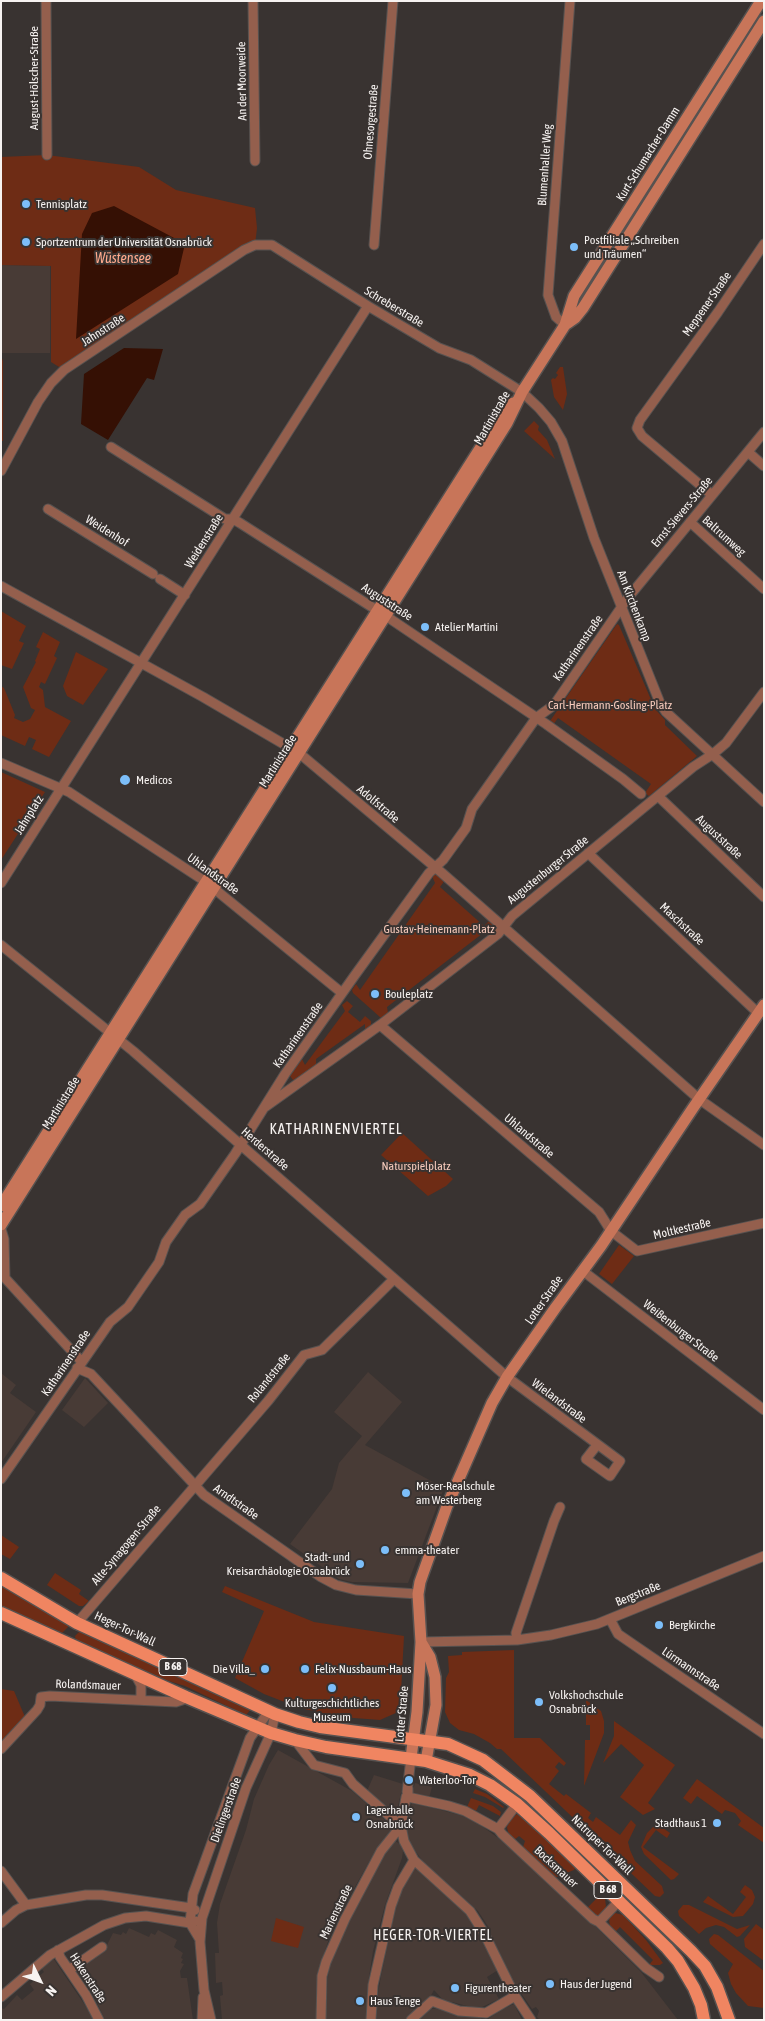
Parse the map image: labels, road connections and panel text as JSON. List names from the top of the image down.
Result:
{
  "streets": {
    "main road": [
      "Kurt-Schumacher-Damm",
      "Martinistraße",
      "Lotter Straße",
      "Heger-Tor-Wall",
      "B 68",
      "Natruper-Tor-Wall"
    ],
    "street": [
      "August-Hölscher-Straße",
      "An der Moorweide",
      "Ohnesorgestraße",
      "Blumenhaller Weg",
      "Meppener Straße",
      "Schreberstraße",
      "Jahnstraße",
      "Ernst-Sievers-Straße",
      "Weidenhof",
      "Baltrumweg",
      "Weidenstraße",
      "Auguststraße",
      "Am Kirchenkamp",
      "Katharinenstraße",
      "Adolfstraße",
      "Jahnplatz",
      "Augustenburger Straße",
      "Uhlandstraße",
      "Maschstraße",
      "Herderstraße",
      "Moltkestraße",
      "Weißenburger Straße",
      "Rolandstraße",
      "Wielandstraße",
      "Arndtstraße",
      "Alte-Synagogen-Straße",
      "Bergstraße",
      "Lürmannstraße",
      "Rolandsmauer",
      "Dielingerstraße",
      "Bocksmauer",
      "Marienstraße",
      "Hakenstraße"
    ]
  },
  "crossings": [
    ["Kurt-Schumacher-Damm", "Blumenhaller Weg"],
    ["Kurt-Schumacher-Damm", "Schreberstraße"],
    ["Kurt-Schumacher-Damm", "Martinistraße"],
    ["Kurt-Schumacher-Damm", "Am Kirchenkamp"],
    ["Meppener Straße", "Ernst-Sievers-Straße"],
    ["Schreberstraße", "Jahnstraße"],
    ["Schreberstraße", "Martinistraße"],
    ["Schreberstraße", "Weidenstraße"],
    ["Schreberstraße", "Am Kirchenkamp"],
    ["Martinistraße", "Auguststraße"],
    ["Martinistraße", "Am Kirchenkamp"],
    ["Martinistraße", "Adolfstraße"],
    ["Martinistraße", "Uhlandstraße"],
    ["Martinistraße", "Herderstraße"],
    ["Ernst-Sievers-Straße", "Baltrumweg"],
    ["Ernst-Sievers-Straße", "Am Kirchenkamp"],
    ["Ernst-Sievers-Straße", "Katharinenstraße"],
    ["Weidenhof", "Weidenstraße"],
    ["Weidenstraße", "Auguststraße"],
    ["Weidenstraße", "Adolfstraße"],
    ["Weidenstraße", "Jahnplatz"],
    ["Weidenstraße", "Uhlandstraße"],
    ["Auguststraße", "Katharinenstraße"],
    ["Auguststraße", "Augustenburger Straße"],
    ["Am Kirchenkamp", "Katharinenstraße"],
    ["Am Kirchenkamp", "Augustenburger Straße"],
    ["Katharinenstraße", "Adolfstraße"],
    ["Katharinenstraße", "Augustenburger Straße"],
    ["Katharinenstraße", "Uhlandstraße"],
    ["Katharinenstraße", "Herderstraße"],
    ["Katharinenstraße", "Arndtstraße"],
    ["Adolfstraße", "Augustenburger Straße"],
    ["Adolfstraße", "Lotter Straße"],
    ["Jahnplatz", "Uhlandstraße"],
    ["Augustenburger Straße", "Uhlandstraße"],
    ["Augustenburger Straße", "Maschstraße"],
    ["Uhlandstraße", "Moltkestraße"],
    ["Uhlandstraße", "Lotter Straße"],
    ["Maschstraße", "Lotter Straße"],
    ["Herderstraße", "Lotter Straße"],
    ["Herderstraße", "Rolandstraße"],
    ["Herderstraße", "Wielandstraße"],
    ["Moltkestraße", "Lotter Straße"],
    ["Lotter Straße", "Weißenburger Straße"],
    ["Lotter Straße", "Wielandstraße"],
    ["Lotter Straße", "Arndtstraße"],
    ["Lotter Straße", "Bergstraße"],
    ["Lotter Straße", "Heger-Tor-Wall"],
    ["Lotter Straße", "B 68"],
    ["Lotter Straße", "Natruper-Tor-Wall"],
    ["Rolandstraße", "Arndtstraße"],
    ["Rolandstraße", "Alte-Synagogen-Straße"],
    ["Arndtstraße", "Alte-Synagogen-Straße"],
    ["Alte-Synagogen-Straße", "Heger-Tor-Wall"],
    ["Bergstraße", "Lürmannstraße"],
    ["Heger-Tor-Wall", "Dielingerstraße"],
    ["Heger-Tor-Wall", "Natruper-Tor-Wall"],
    ["B 68", "Rolandsmauer"],
    ["B 68", "Dielingerstraße"]
  ],
  "districts": ["KATHARINENVIERTEL", "HEGER-TOR-VIERTEL"],
  "water": ["Wüstensee"],
  "parks": ["Carl-Hermann-Gosling-Platz", "Gustav-Heinemann-Platz", "Naturspielplatz"],
  "places": [
    "Tennisplatz",
    "Sportzentrum der Universität Osnabrück",
    "Postfiliale „Schreiben und Träumen“",
    "Atelier Martini",
    "Medicos",
    "Bouleplatz",
    "Möser-Realschule am Westerberg",
    "emma-theater",
    "Stadt- und Kreisarchäologie Osnabrück",
    "Bergkirche",
    "Die Villa_",
    "Felix-Nussbaum-Haus",
    "Kulturgeschichtliches Museum",
    "Volkshochschule Osnabrück",
    "Waterloo-Tor",
    "Lagerhalle Osnabrück",
    "Stadthaus 1",
    "Haus der Jugend",
    "Figurentheater",
    "Haus Tenge"
  ],
  "north": "bottom right"
}
